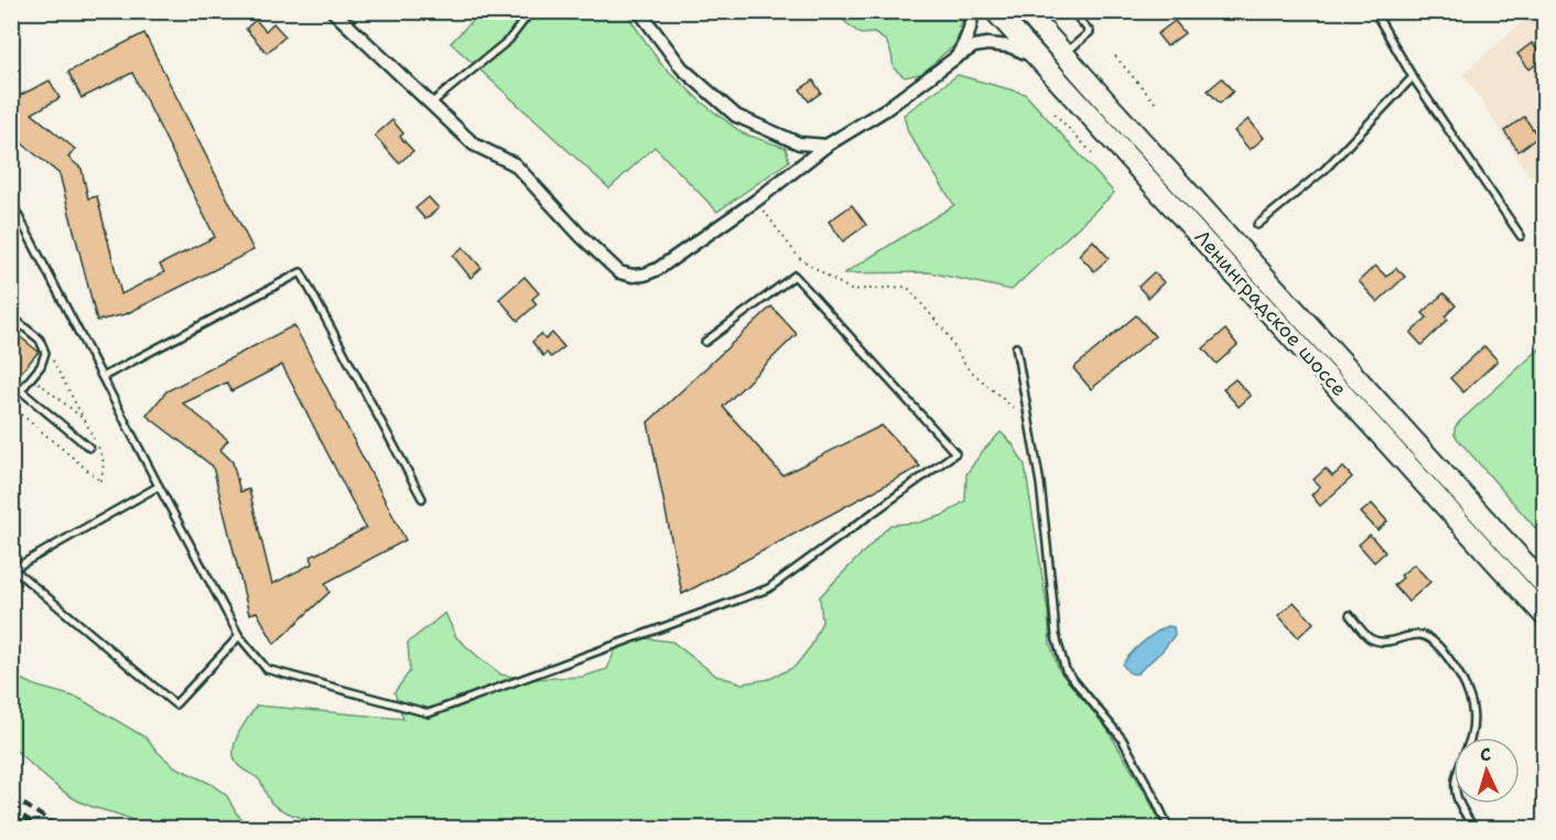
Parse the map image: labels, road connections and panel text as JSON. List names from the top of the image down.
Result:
{
  "streets": {
    "highway": ["Ленинградское шоссе"]
  },
  "north": "top"
}
